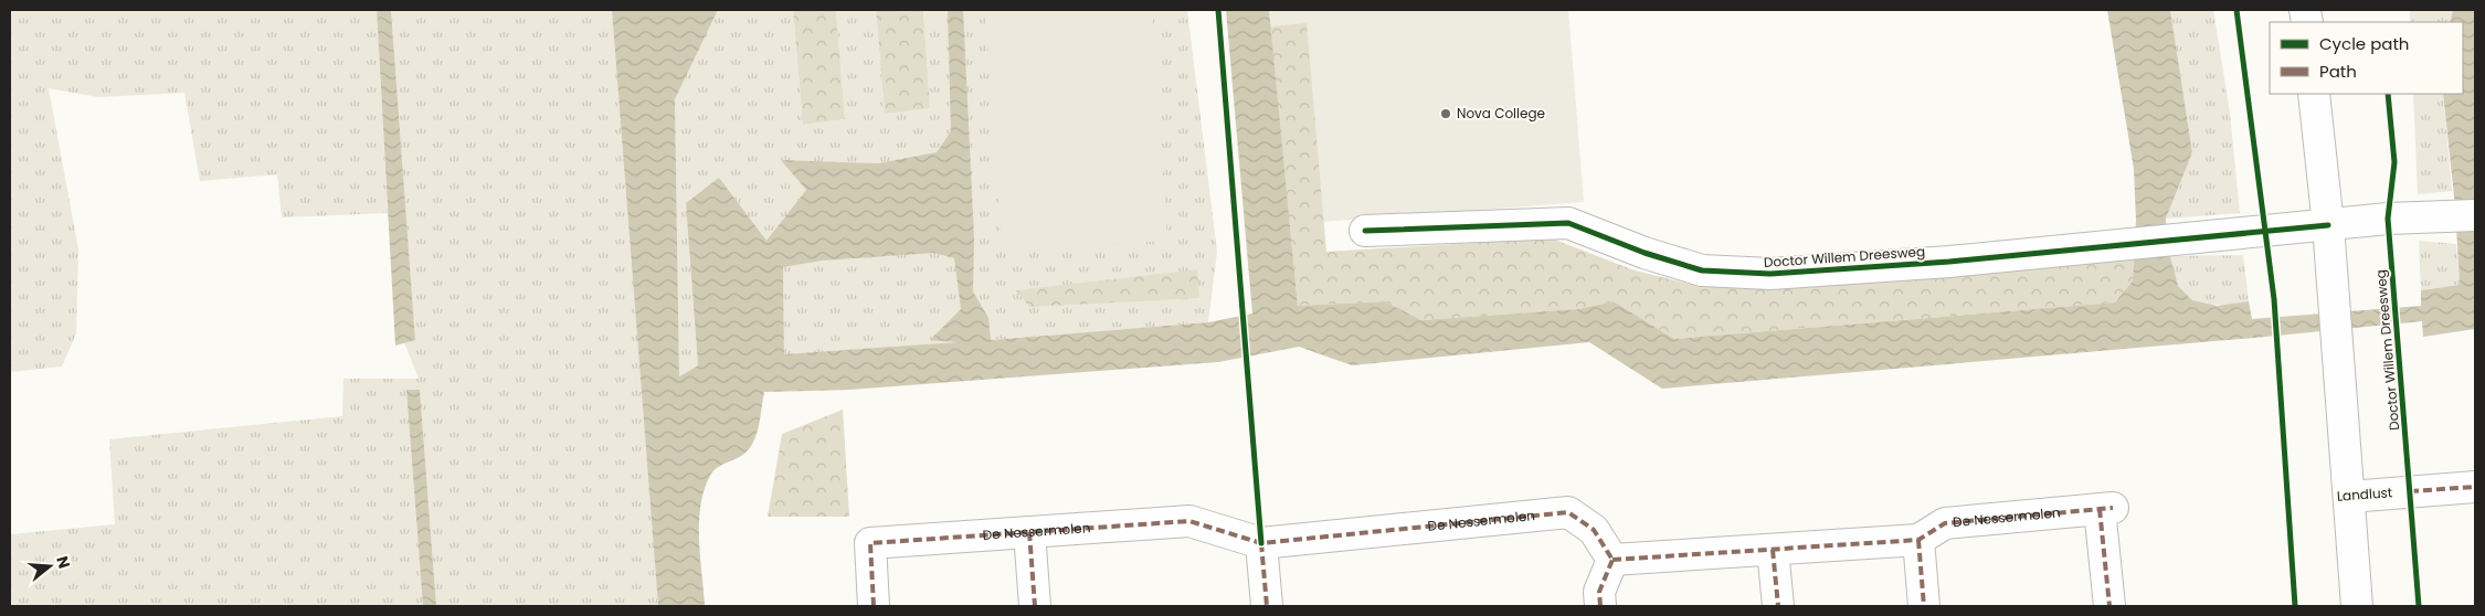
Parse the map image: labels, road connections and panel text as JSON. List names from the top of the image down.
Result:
{
  "streets": {
    "street": ["Doctor Willem Dreesweg", "Landlust", "De Nessermolen"]
  },
  "places": ["Nova College"],
  "legend": ["Cycle path", "Path"],
  "north": "right"
}
